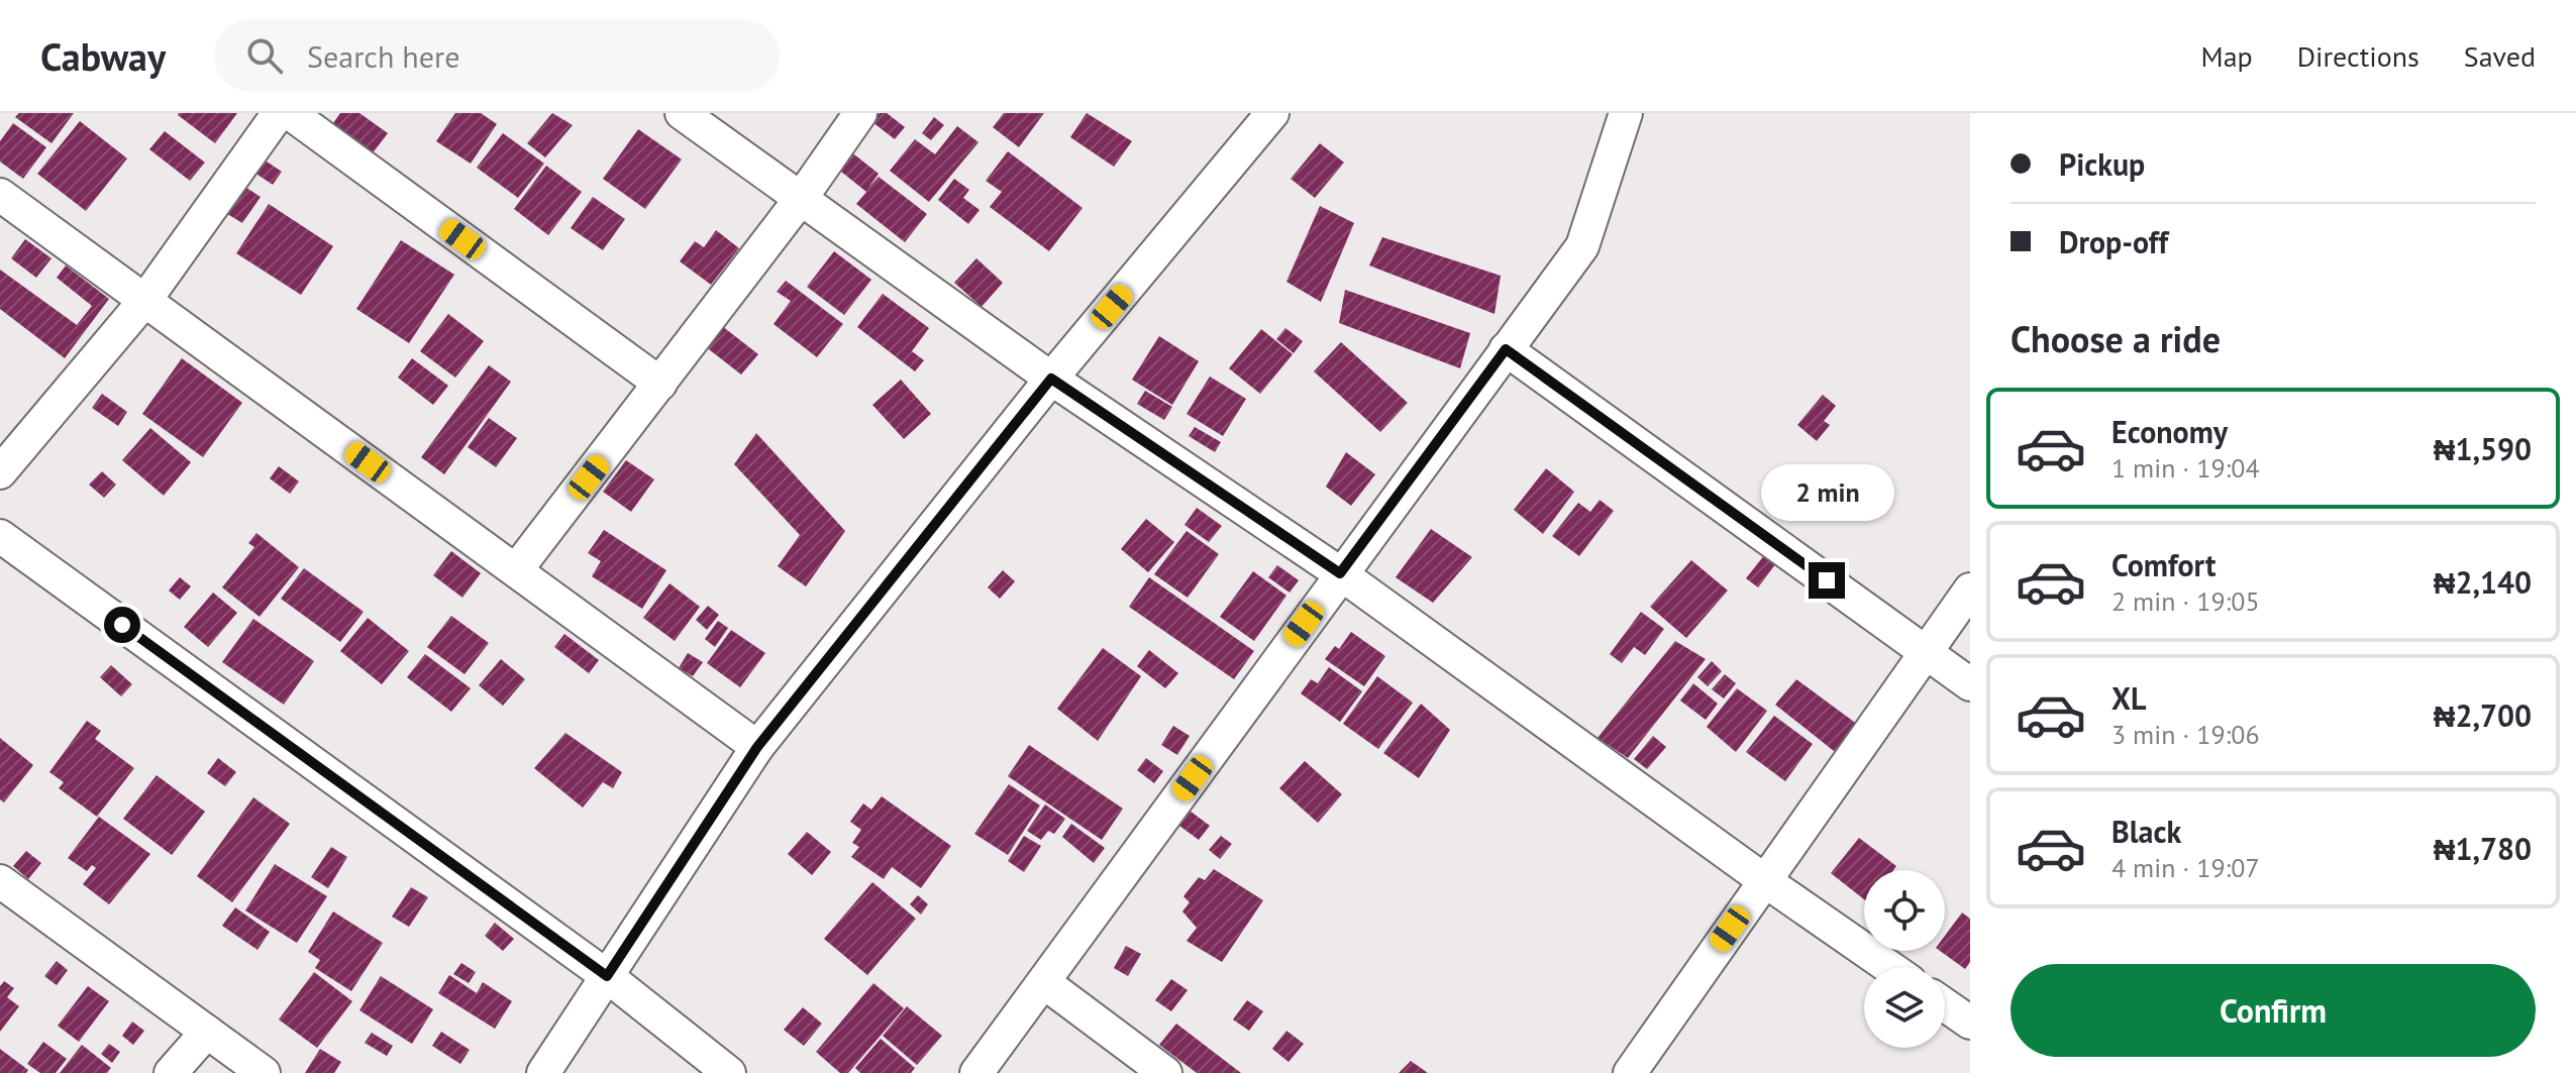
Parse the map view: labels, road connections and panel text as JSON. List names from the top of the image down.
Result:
{
  "page": {
    "header": "Cabway",
    "search": "Search here",
    "nav": ["Map", "Directions", "Saved"],
    "banner": ["Pickup", "Drop-off"],
    "heading": "Choose a ride",
    "list": [
      {
        "name": "Economy",
        "note": "1 min · 19:04",
        "value": "₦1,590"
      },
      {
        "name": "Comfort",
        "note": "2 min · 19:05",
        "value": "₦2,140"
      },
      {
        "name": "XL",
        "note": "3 min · 19:06",
        "value": "₦2,700"
      },
      {
        "name": "Black",
        "note": "4 min · 19:07",
        "value": "₦1,780"
      }
    ],
    "bubble": "2 min",
    "buttons": "Confirm"
  }
}
